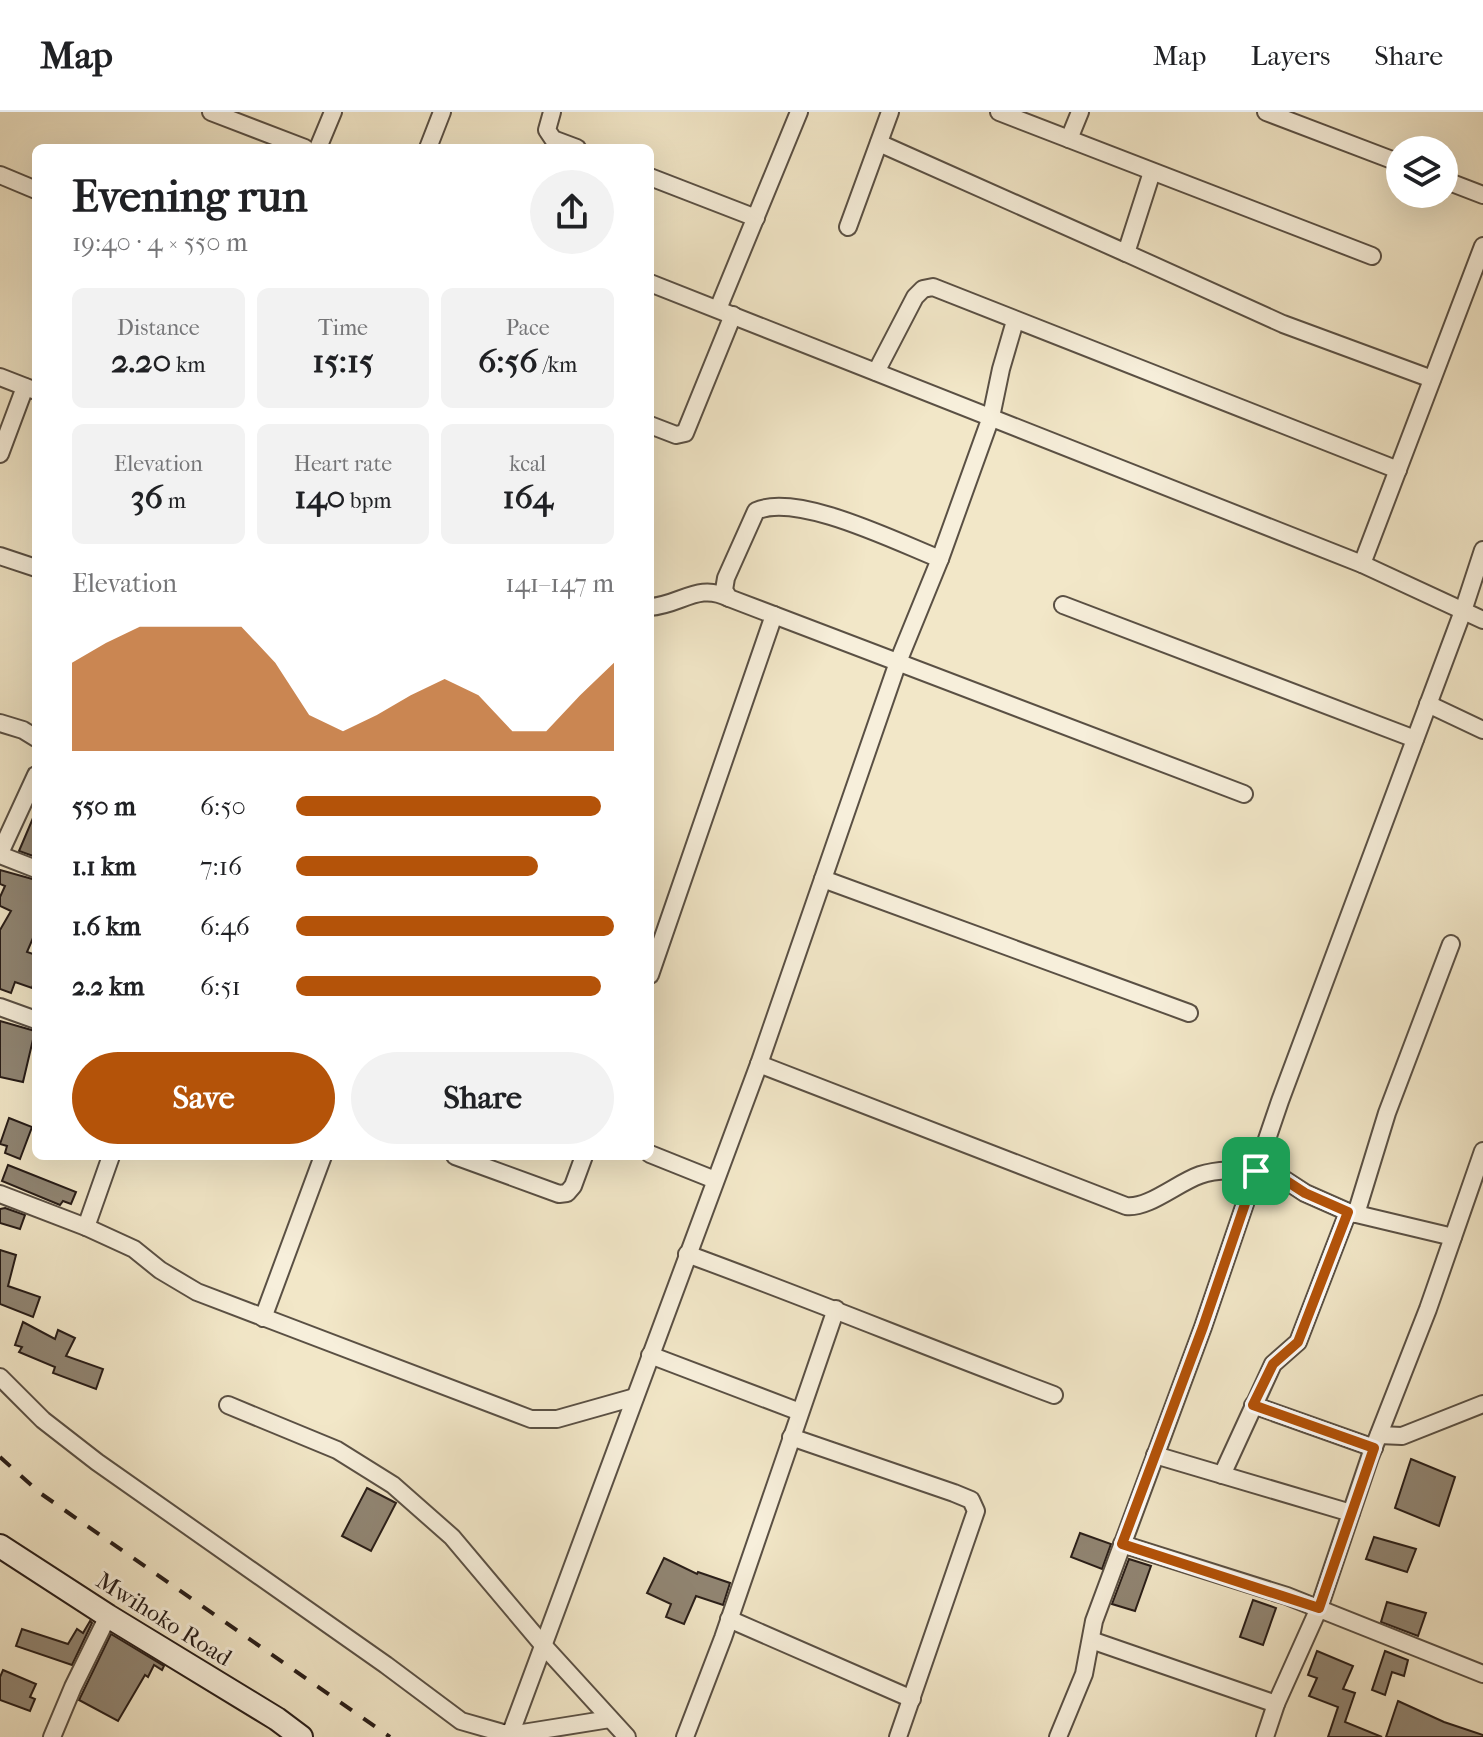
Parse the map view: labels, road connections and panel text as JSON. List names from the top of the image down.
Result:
{
  "streets": {
    "street": ["Mwihoko Road"]
  },
  "page": {
    "header": "Map",
    "nav": ["Map", "Layers", "Share"],
    "heading": ["Evening run", "19:40 · 4 × 550 m"],
    "stats": [
      ["Distance", "2.20 km"],
      ["Time", "15:15"],
      ["Pace", "6:56 /km"],
      ["Elevation", "36 m"],
      ["Heart rate", "140 bpm"],
      ["kcal", "164"]
    ],
    "chart": ["Elevation", "141–147 m"],
    "list": [
      {
        "name": "550 m",
        "note": "6:50"
      },
      {
        "name": "1.1 km",
        "note": "7:16"
      },
      {
        "name": "1.6 km",
        "note": "6:46"
      },
      {
        "name": "2.2 km",
        "note": "6:51"
      }
    ],
    "buttons": ["Save", "Share"]
  }
}
